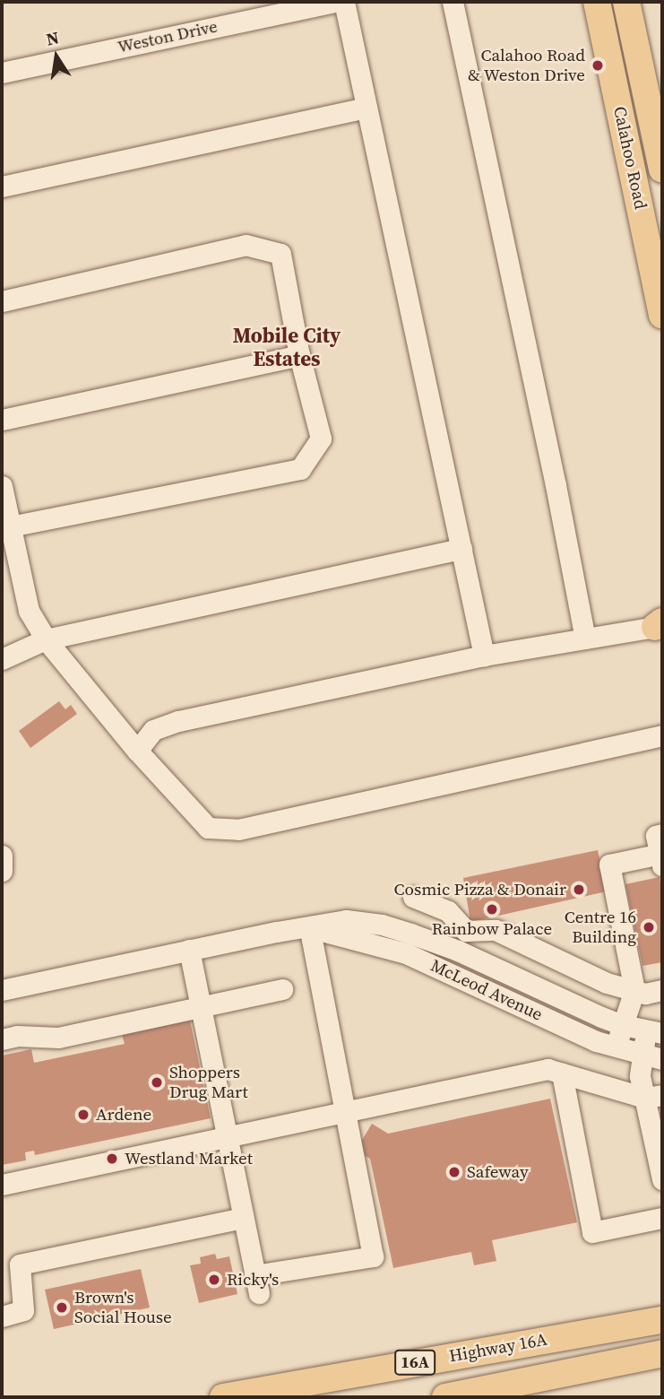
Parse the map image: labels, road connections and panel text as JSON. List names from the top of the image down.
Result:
{
  "streets": {
    "main road": ["Calahoo Road", "Highway 16A", "16A"],
    "street": ["Weston Drive", "McLeod Avenue"]
  },
  "districts": ["Mobile City Estates"],
  "places": [
    "Calahoo Road & Weston Drive",
    "Cosmic Pizza & Donair",
    "Rainbow Palace",
    "Centre 16 Building",
    "Shoppers Drug Mart",
    "Ardene",
    "Westland Market",
    "Safeway",
    "Ricky's",
    "Brown's Social House"
  ],
  "north": "top"
}
